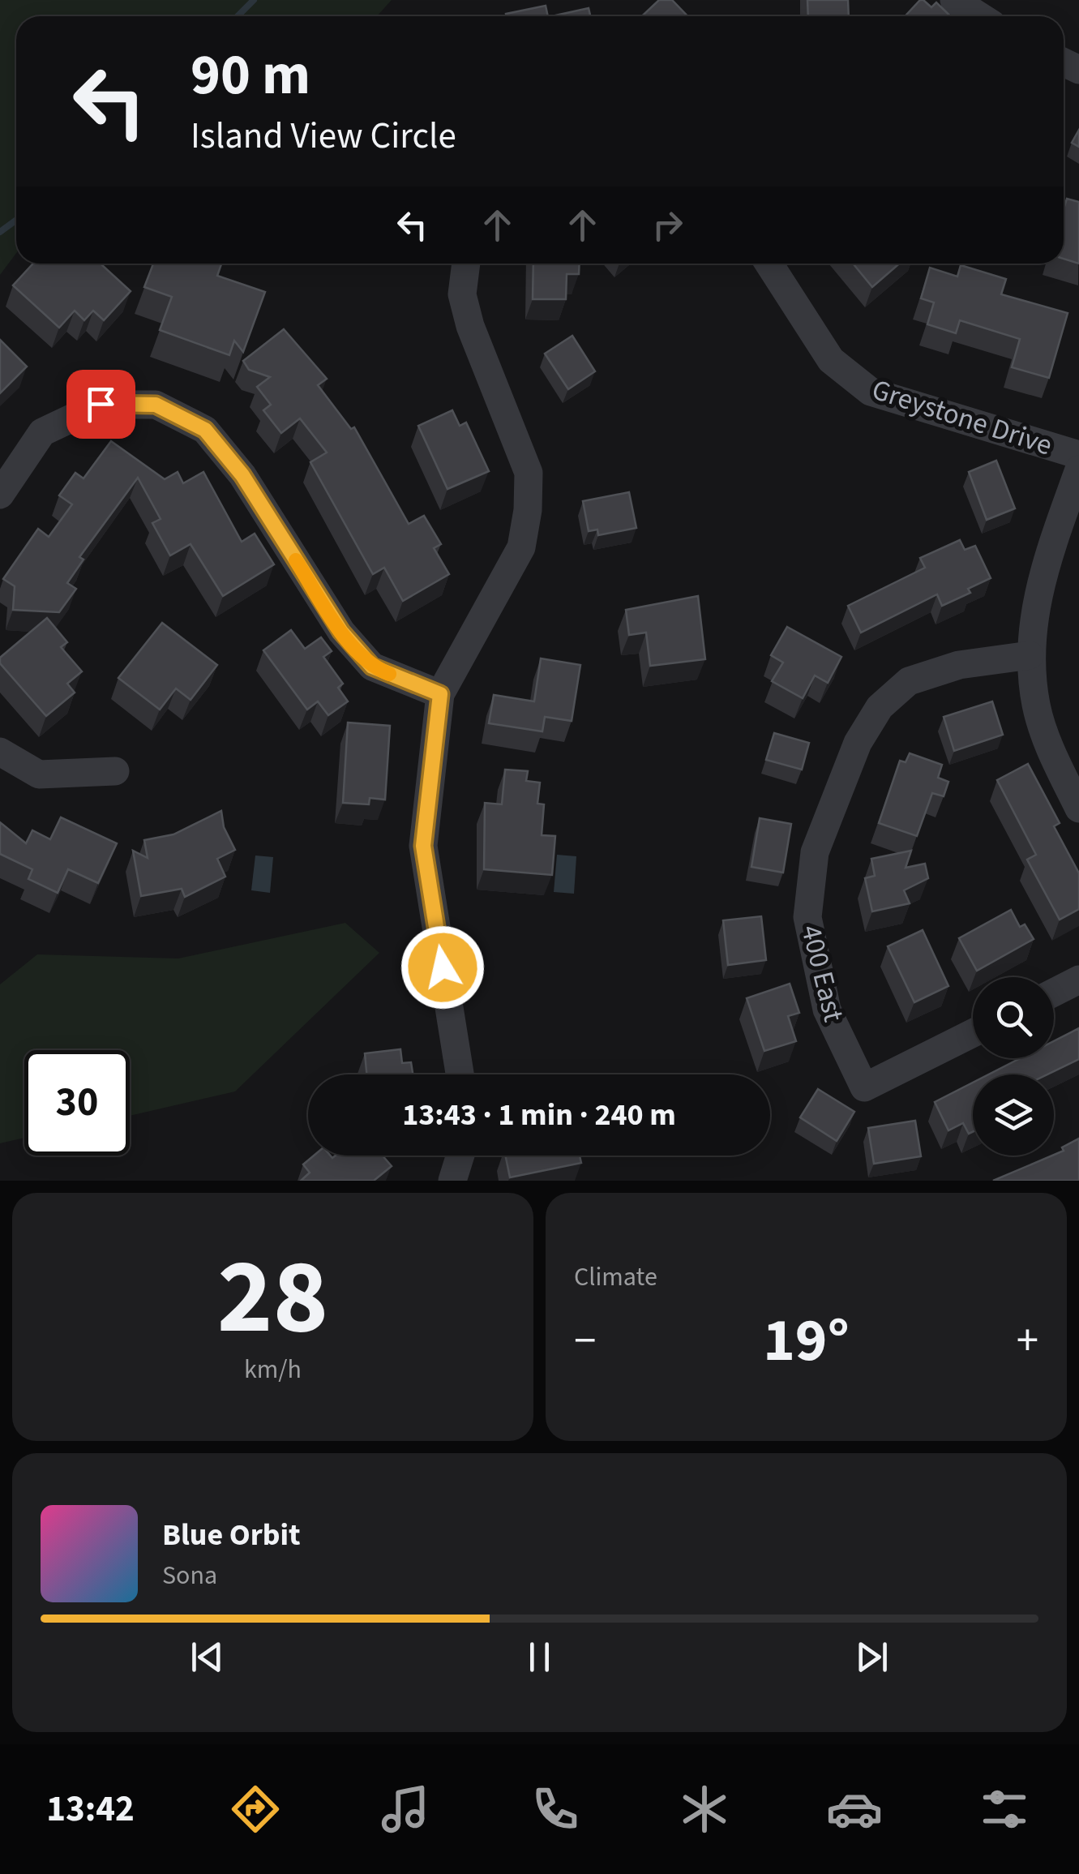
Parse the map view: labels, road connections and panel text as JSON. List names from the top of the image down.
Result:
{
  "streets": {
    "street": ["Greystone Drive", "400 East"]
  },
  "page": {
    "turn": ["90 m", "Island View Circle"],
    "limit": "30",
    "trip": "13:43 · 1 min · 240 m",
    "tile": [
      ["28", "km/h"],
      "Climate"
    ],
    "heat": ["−", "19°", "+"],
    "song": ["Blue Orbit", "Sona"],
    "tabs": "13:42"
  }
}
